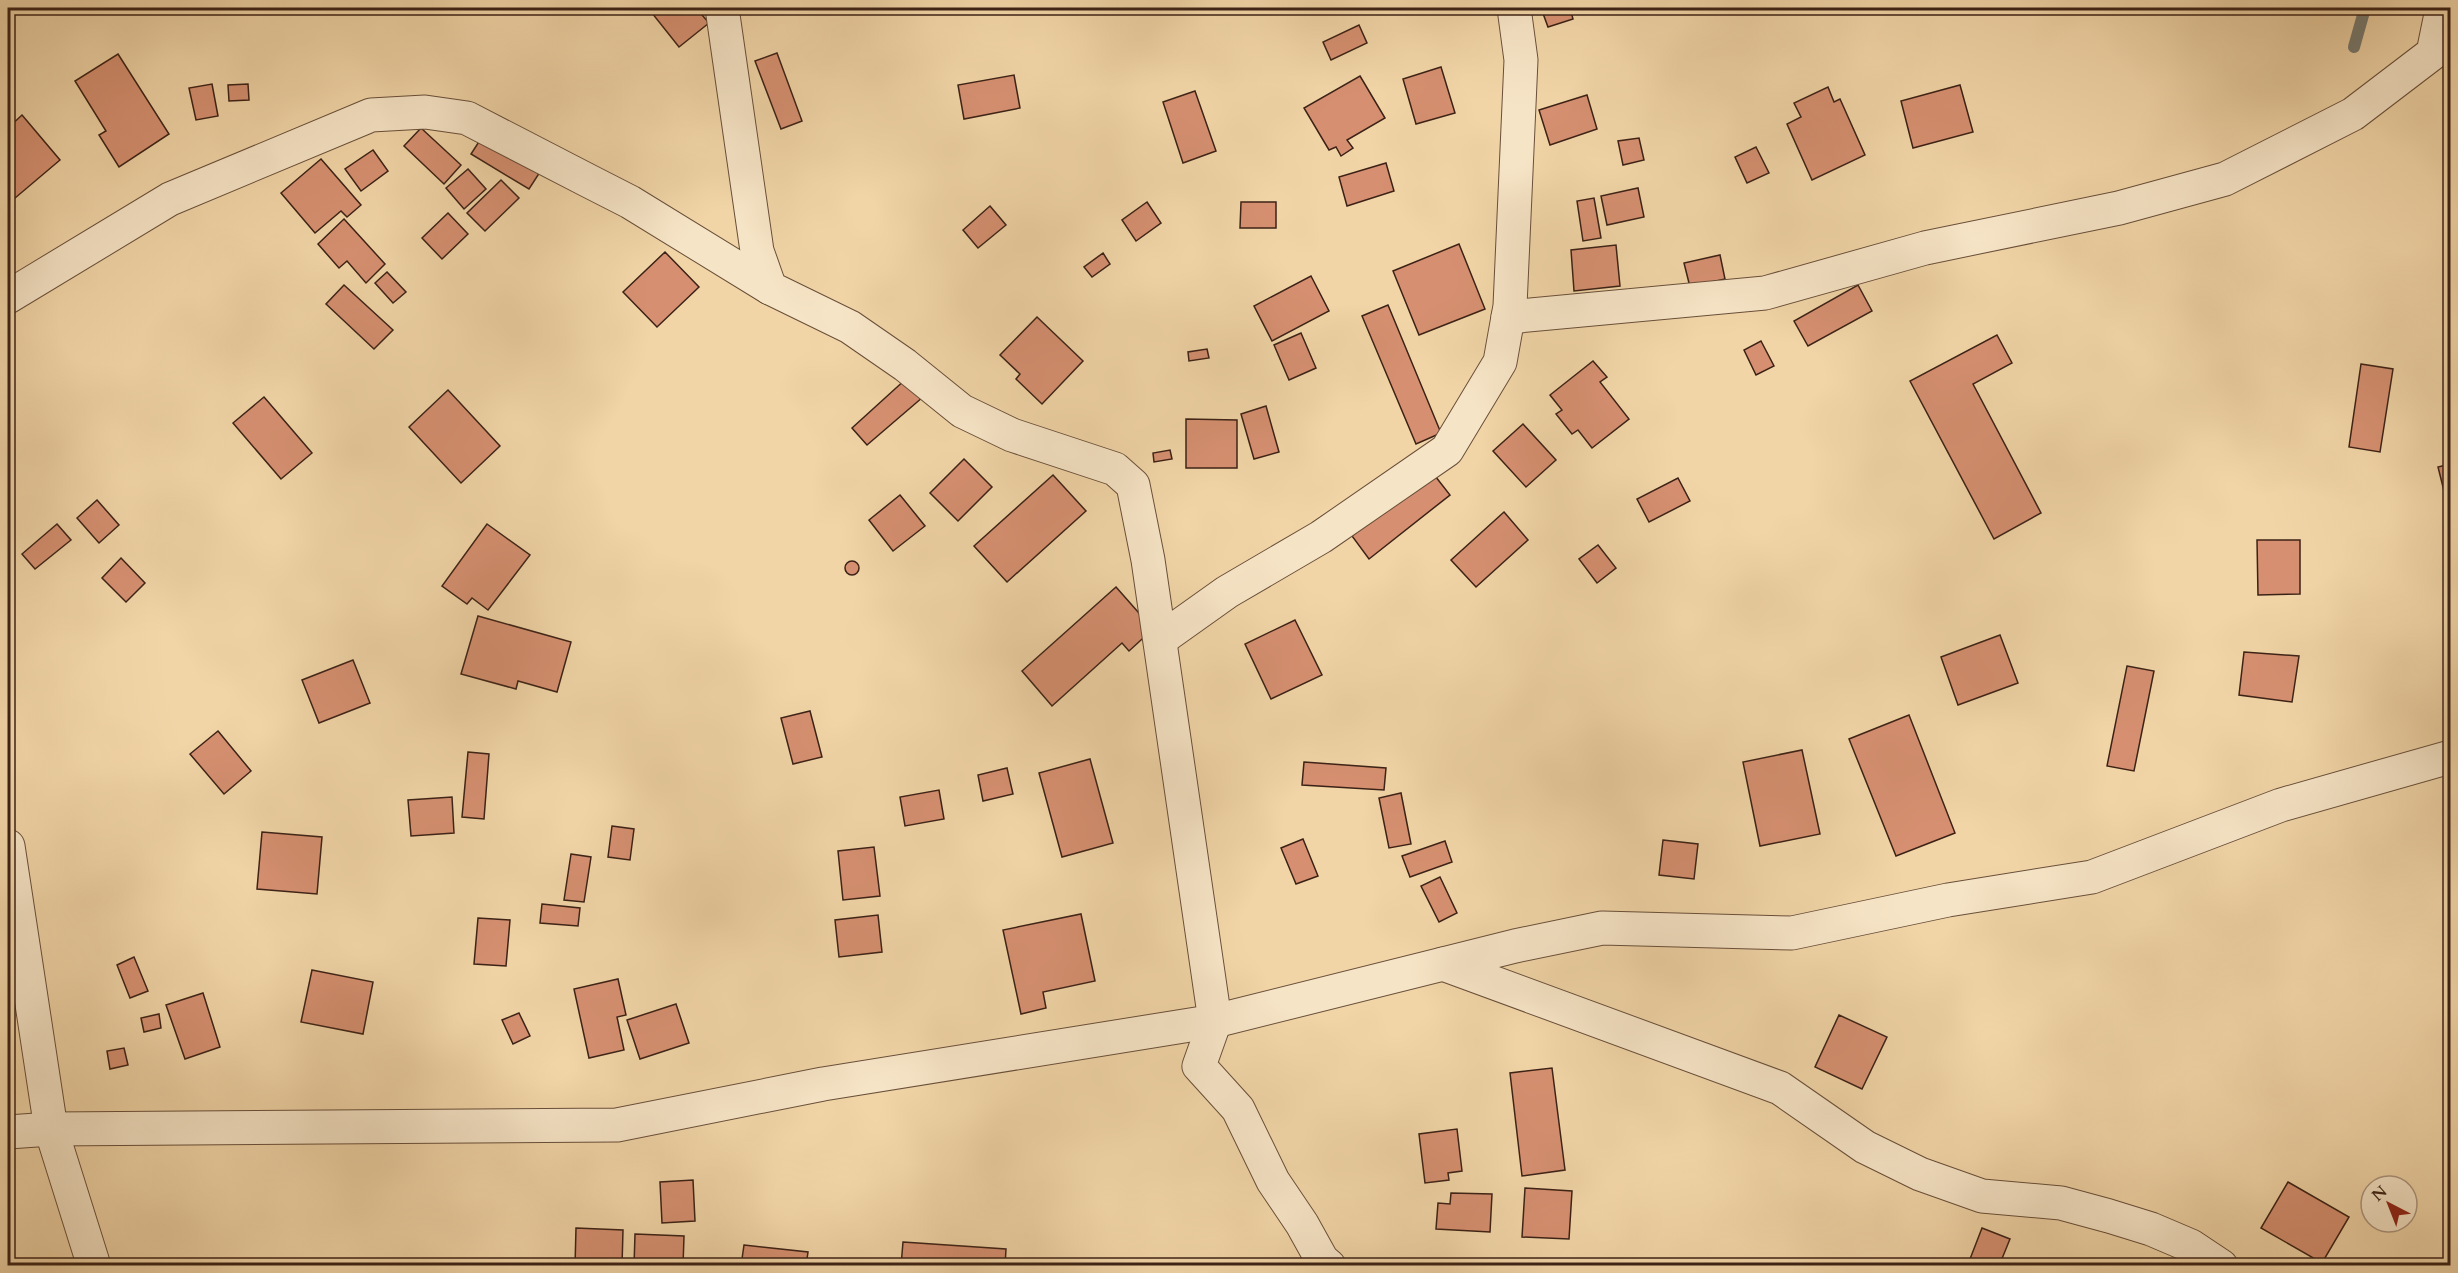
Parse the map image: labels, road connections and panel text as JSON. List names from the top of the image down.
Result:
{
  "north": "top left"
}
